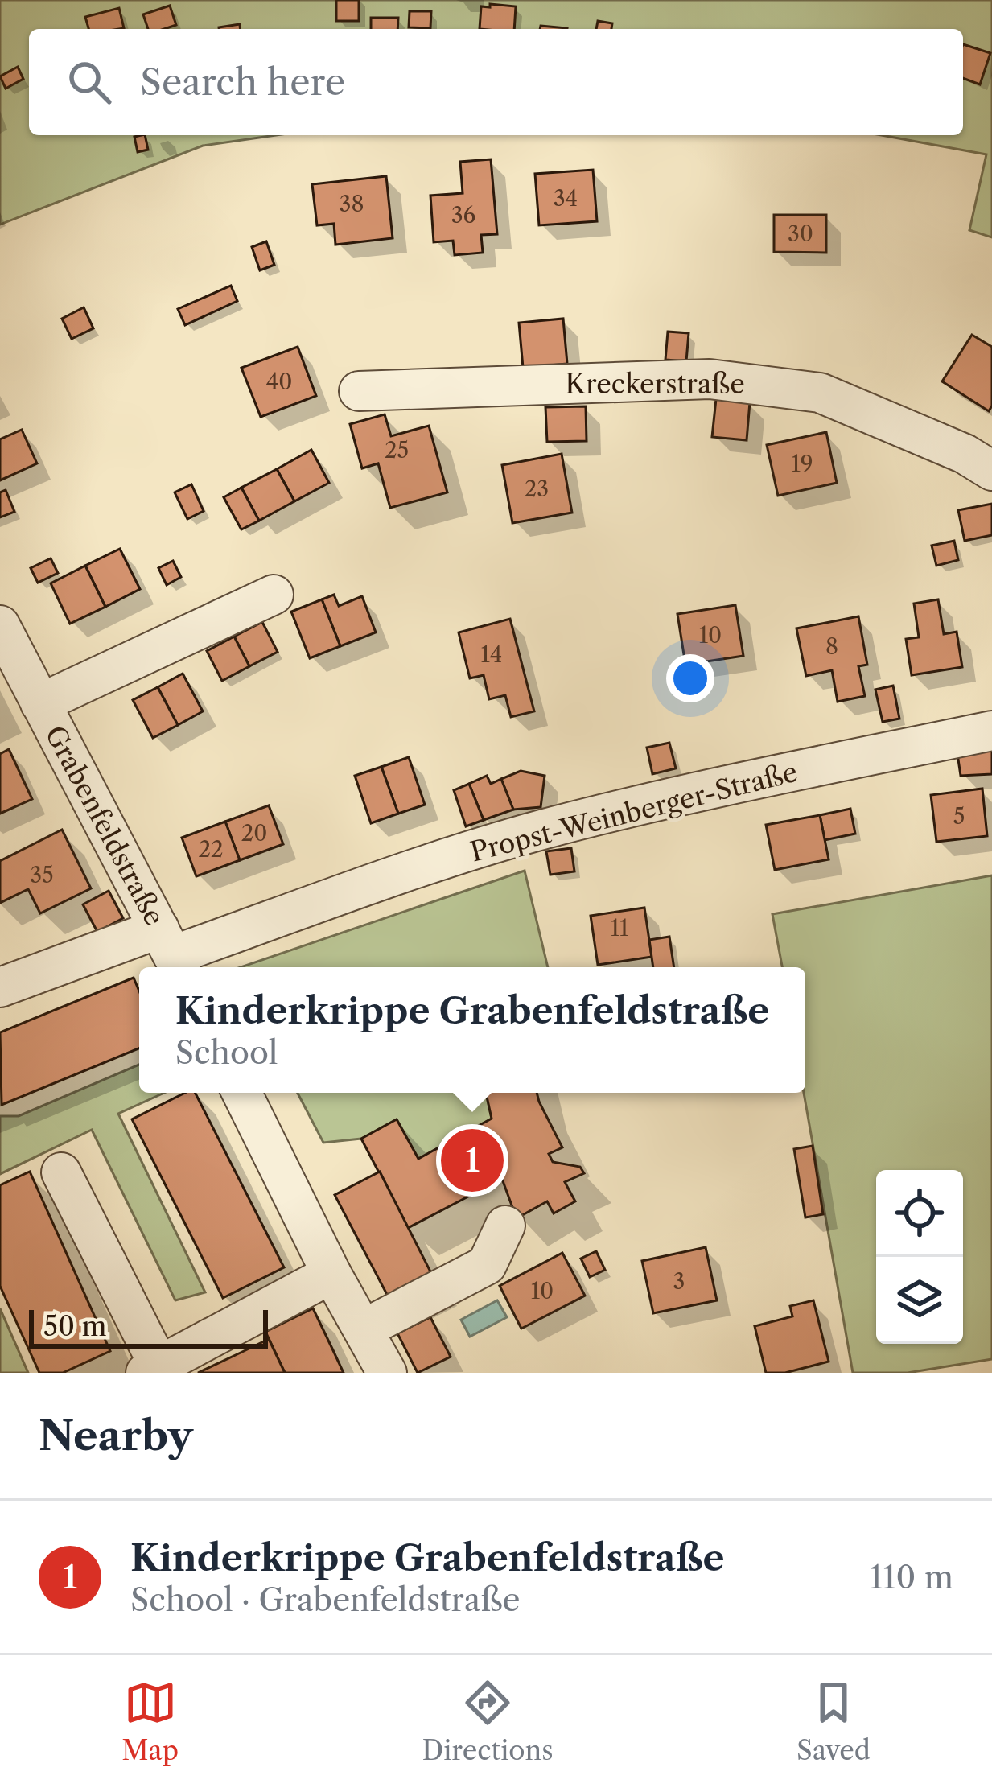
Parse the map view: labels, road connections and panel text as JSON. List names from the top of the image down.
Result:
{
  "streets": {
    "street": ["Kreckerstraße", "Propst-Weinberger-Straße", "Grabenfeldstraße"]
  },
  "crossings": [
    ["Propst-Weinberger-Straße", "Grabenfeldstraße"]
  ],
  "house_numbers": [
    "34",
    "38",
    "36",
    "30",
    "40",
    "25",
    "19",
    "23",
    "10",
    "8",
    "14",
    "5",
    "20",
    "22",
    "35",
    "11",
    "3",
    "10"
  ],
  "scale_bar": "50 m",
  "page": {
    "search": "Search here",
    "popup": ["Kinderkrippe Grabenfeldstraße", "School"],
    "pins": "1",
    "scale": "50 m",
    "heading": "Nearby",
    "list": [
      {
        "mark": "1",
        "name": "Kinderkrippe Grabenfeldstraße",
        "note": "School · Grabenfeldstraße",
        "value": "110 m"
      }
    ],
    "nav": ["Map", "Directions", "Saved"]
  }
}
